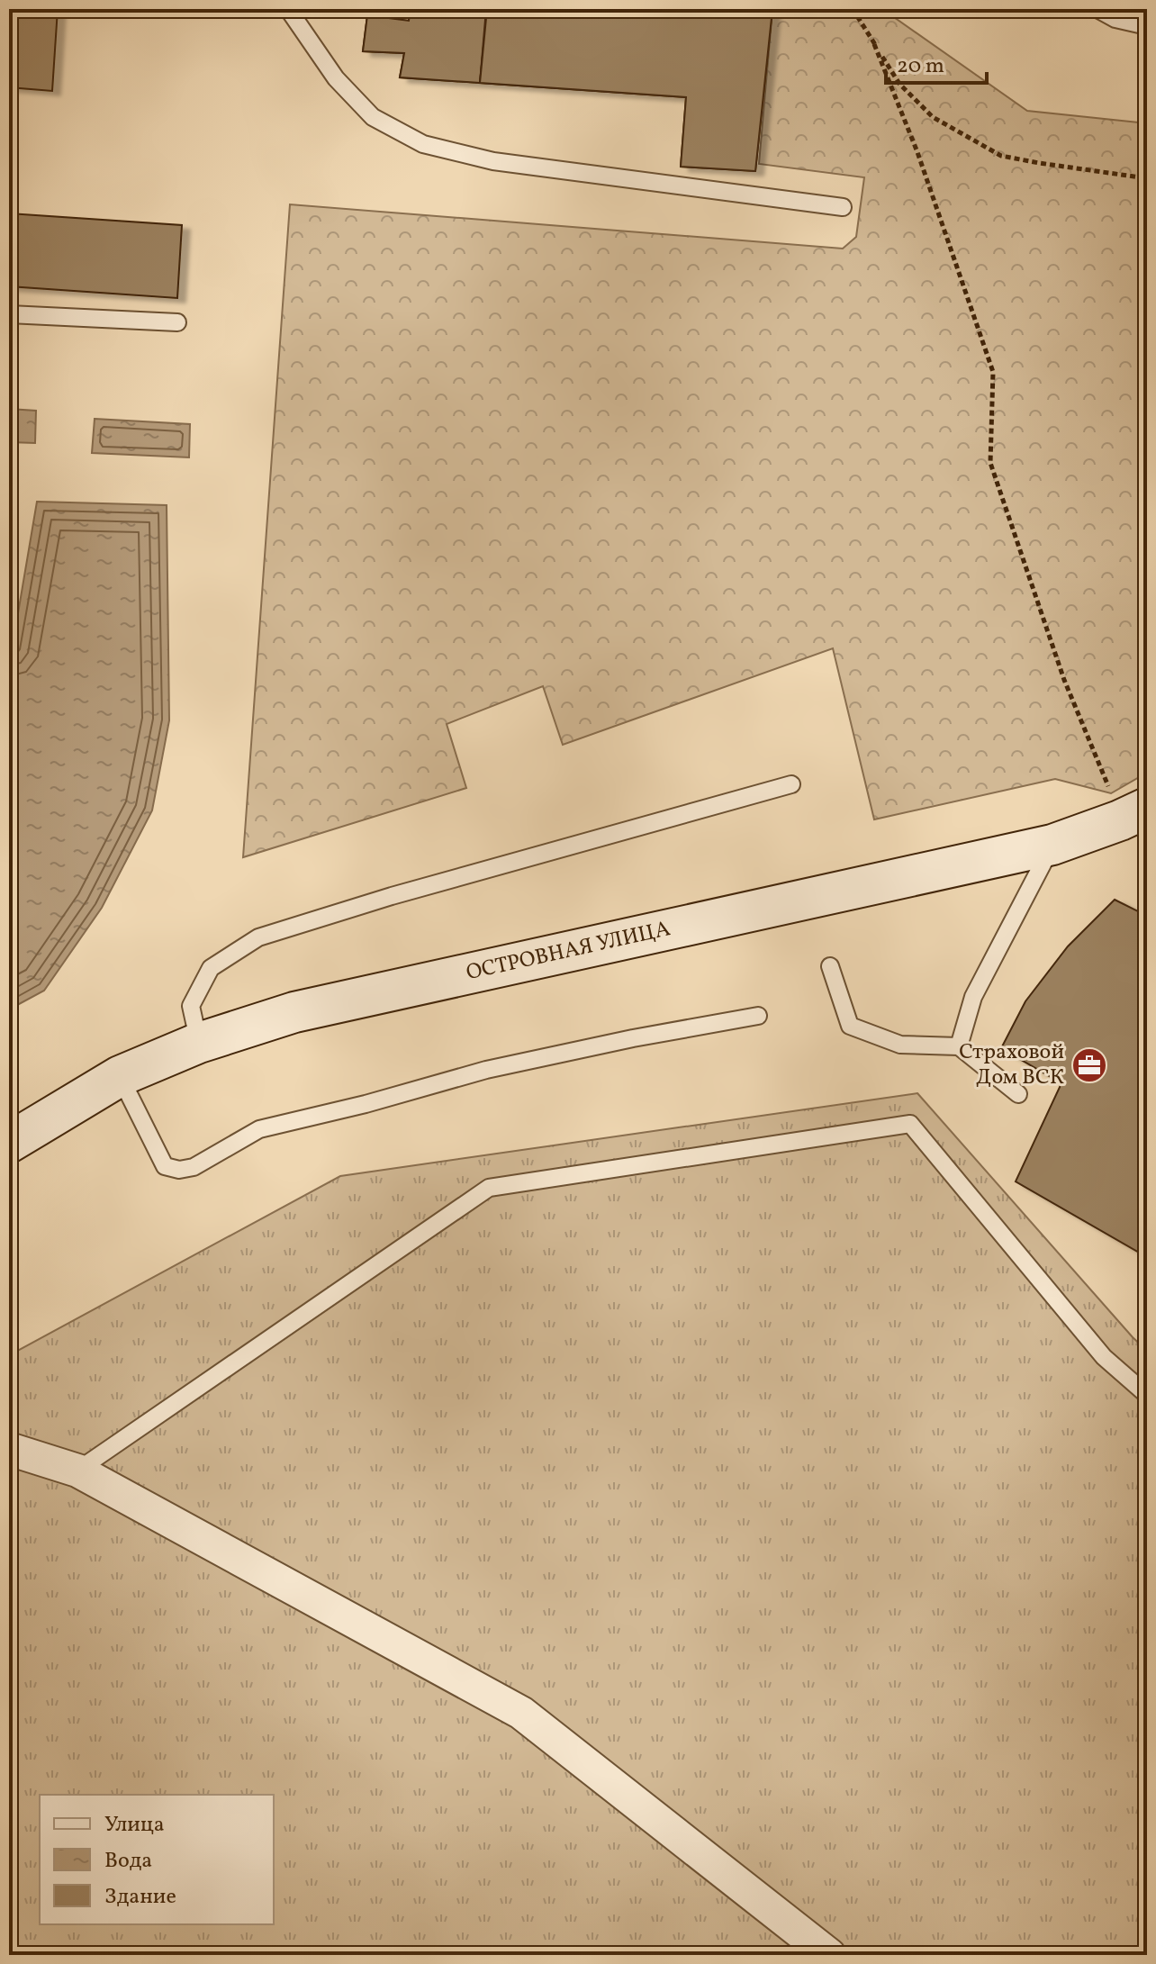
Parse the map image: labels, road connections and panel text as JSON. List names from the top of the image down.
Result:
{
  "streets": {
    "street": ["ОСТРОВНАЯ УЛИЦА"]
  },
  "places": {
    "office": ["Страховой Дом ВСК"]
  },
  "legend": ["Улица", "Вода", "Здание"],
  "scale_bar": "20 m"
}
